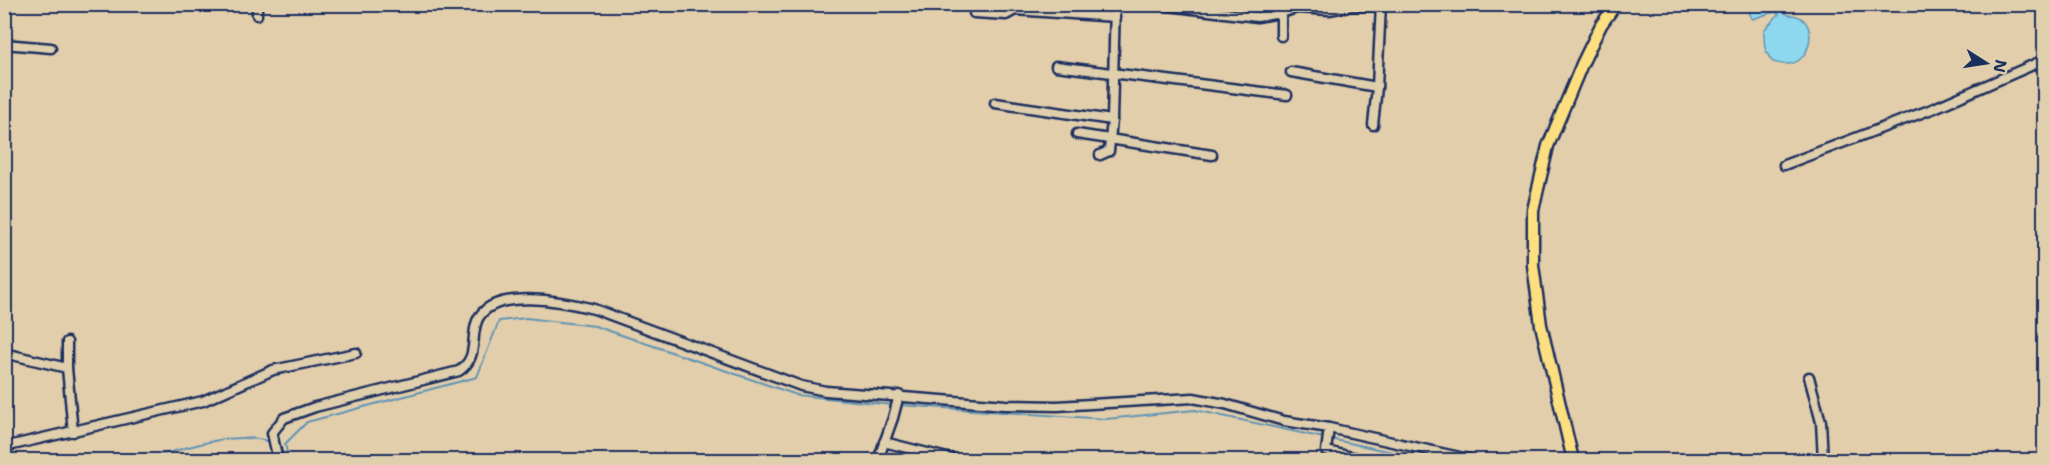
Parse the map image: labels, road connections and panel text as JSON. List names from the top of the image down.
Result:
{
  "north": "right"
}
